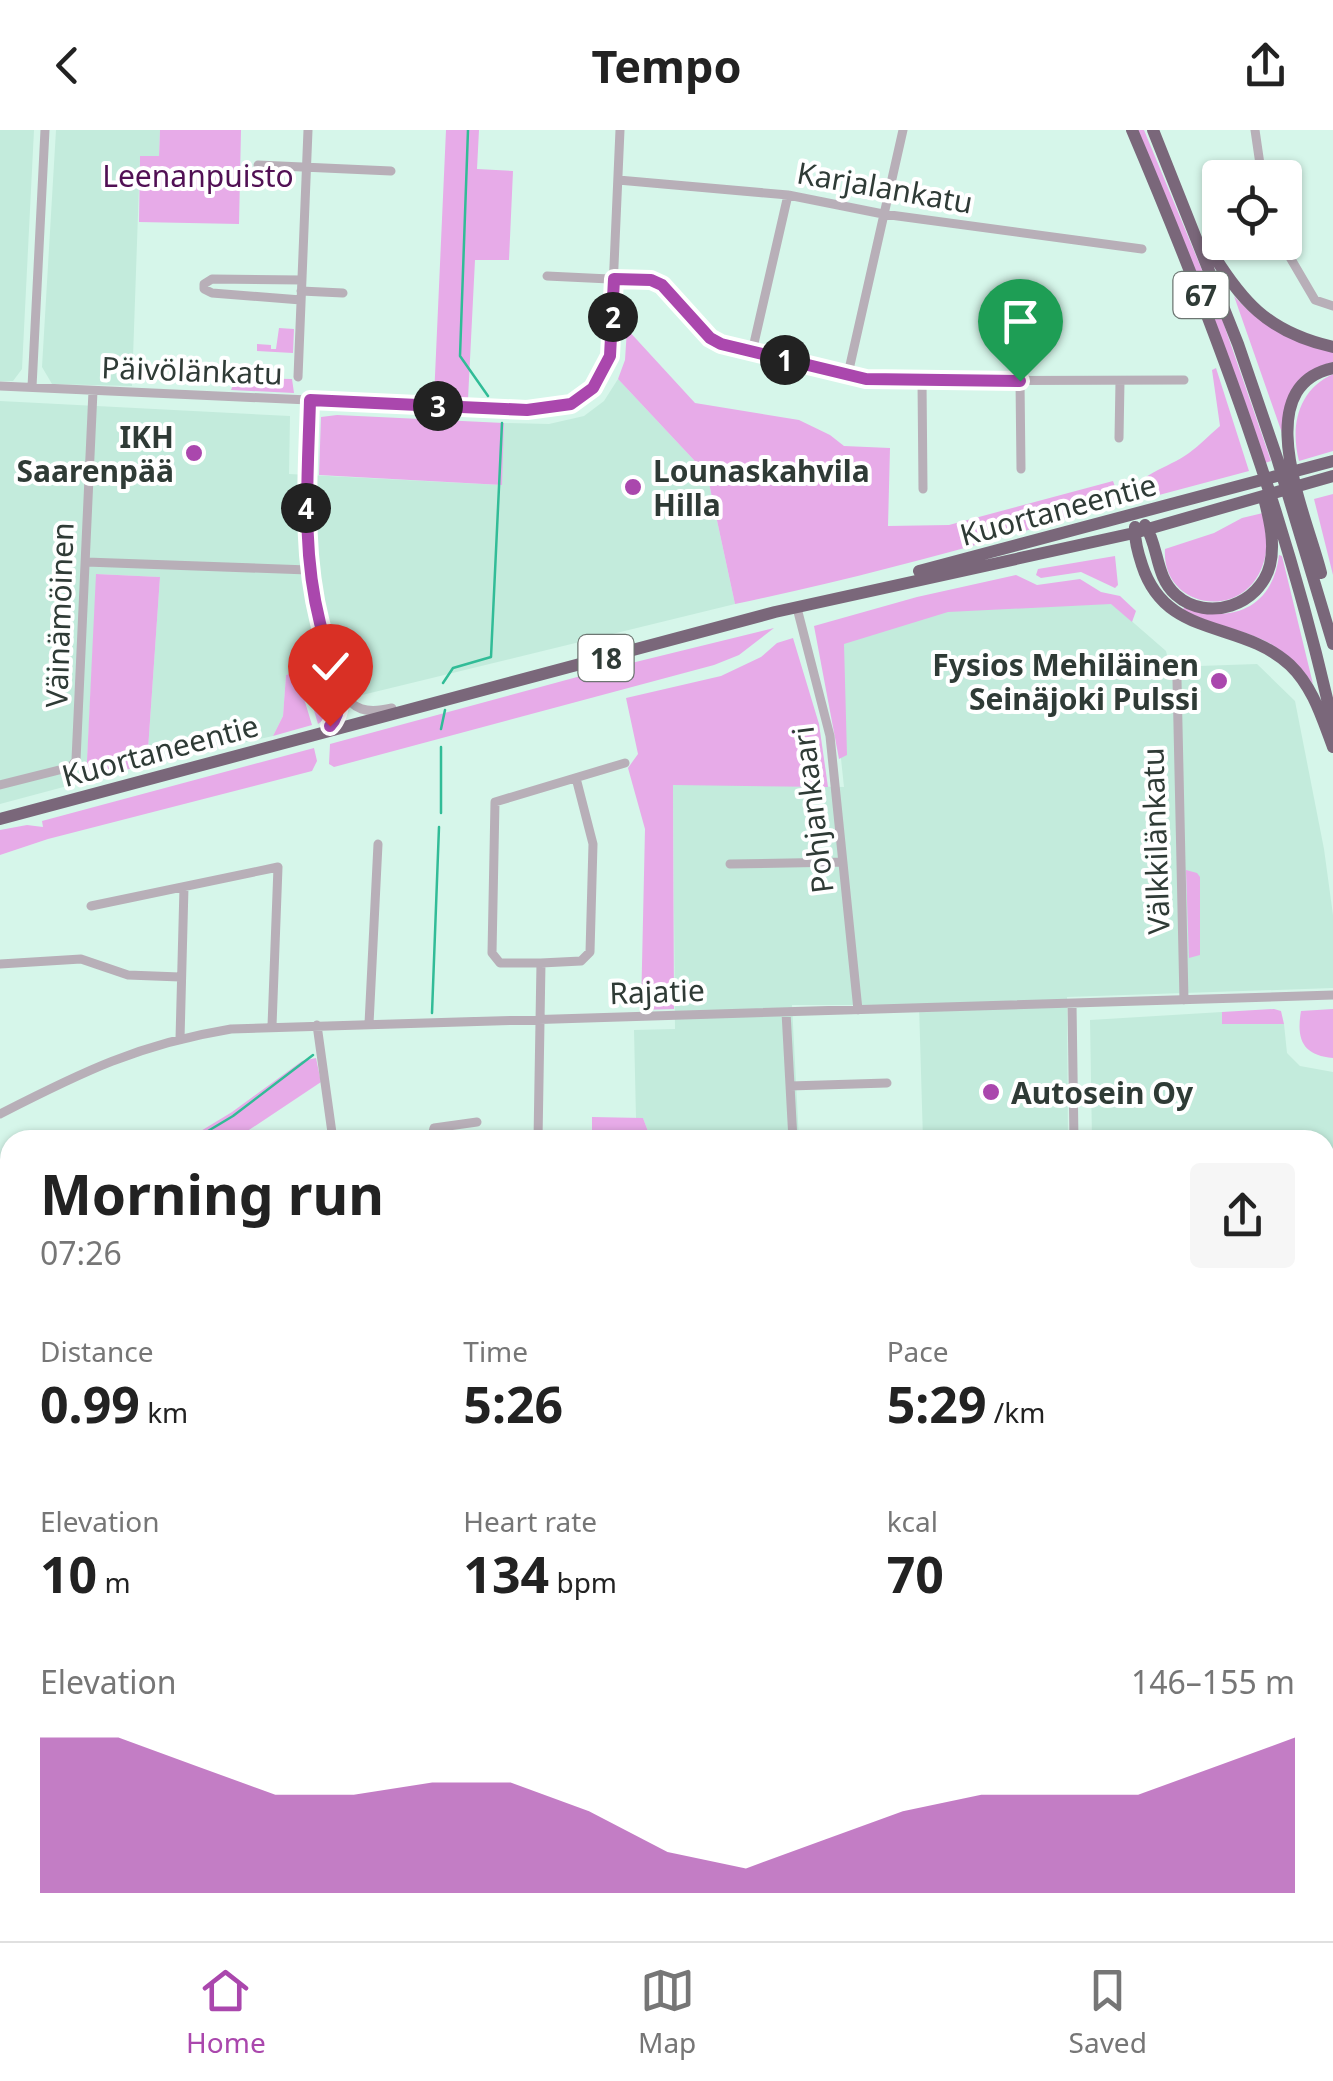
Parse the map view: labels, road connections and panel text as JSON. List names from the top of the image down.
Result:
{
  "streets": {
    "highway": ["67", "Kuortaneentie", "18"],
    "street": [
      "Karjalankatu",
      "Päivölänkatu",
      "Väinämöinen",
      "Pohjankaari",
      "Välkkilänkatu",
      "Rajatie"
    ]
  },
  "crossings": [
    ["Karjalankatu", "Päivölänkatu"],
    ["Päivölänkatu", "Väinämöinen"],
    ["Kuortaneentie", "Pohjankaari"],
    ["Pohjankaari", "Rajatie"],
    ["Välkkilänkatu", "Rajatie"]
  ],
  "parks": ["Leenanpuisto"],
  "places": [
    "IKH Saarenpää",
    "Lounaskahvila Hilla",
    "Fysios Mehiläinen Seinäjoki Pulssi",
    "Autosein Oy"
  ],
  "page": {
    "header": "Tempo",
    "pins": [
      "2",
      "1",
      "3",
      "4"
    ],
    "heading": ["Morning run", "07:26"],
    "stats": [
      ["Distance", "0.99 km"],
      ["Time", "5:26"],
      ["Pace", "5:29 /km"],
      ["Elevation", "10 m"],
      ["Heart rate", "134 bpm"],
      ["kcal", "70"]
    ],
    "chart": ["Elevation", "146–155 m"],
    "tabs": ["Home", "Map", "Saved"]
  }
}
